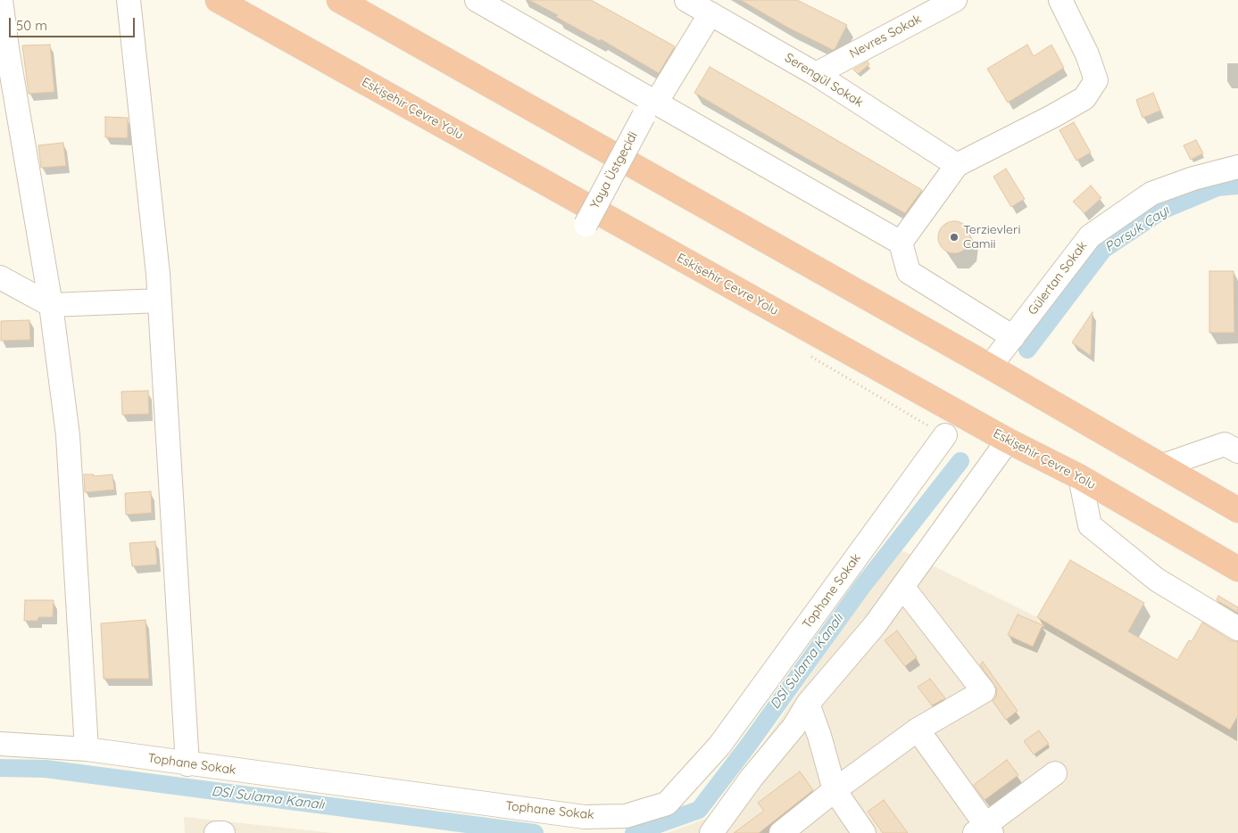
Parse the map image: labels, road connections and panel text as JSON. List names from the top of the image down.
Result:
{
  "streets": {
    "highway": ["Eskişehir Çevre Yolu"],
    "street": [
      "Nevres Sokak",
      "Serengül Sokak",
      "Yaya Üstgeçidi",
      "Gülertan Sokak",
      "Tophane Sokak"
    ]
  },
  "crossings": [
    ["Nevres Sokak", "Serengül Sokak"],
    ["Serengül Sokak", "Yaya Üstgeçidi"]
  ],
  "water": ["Porsuk Çayı", "DSİ Sulama Kanalı"],
  "places": ["Terzievleri Camii"],
  "scale_bar": "50 m"
}
